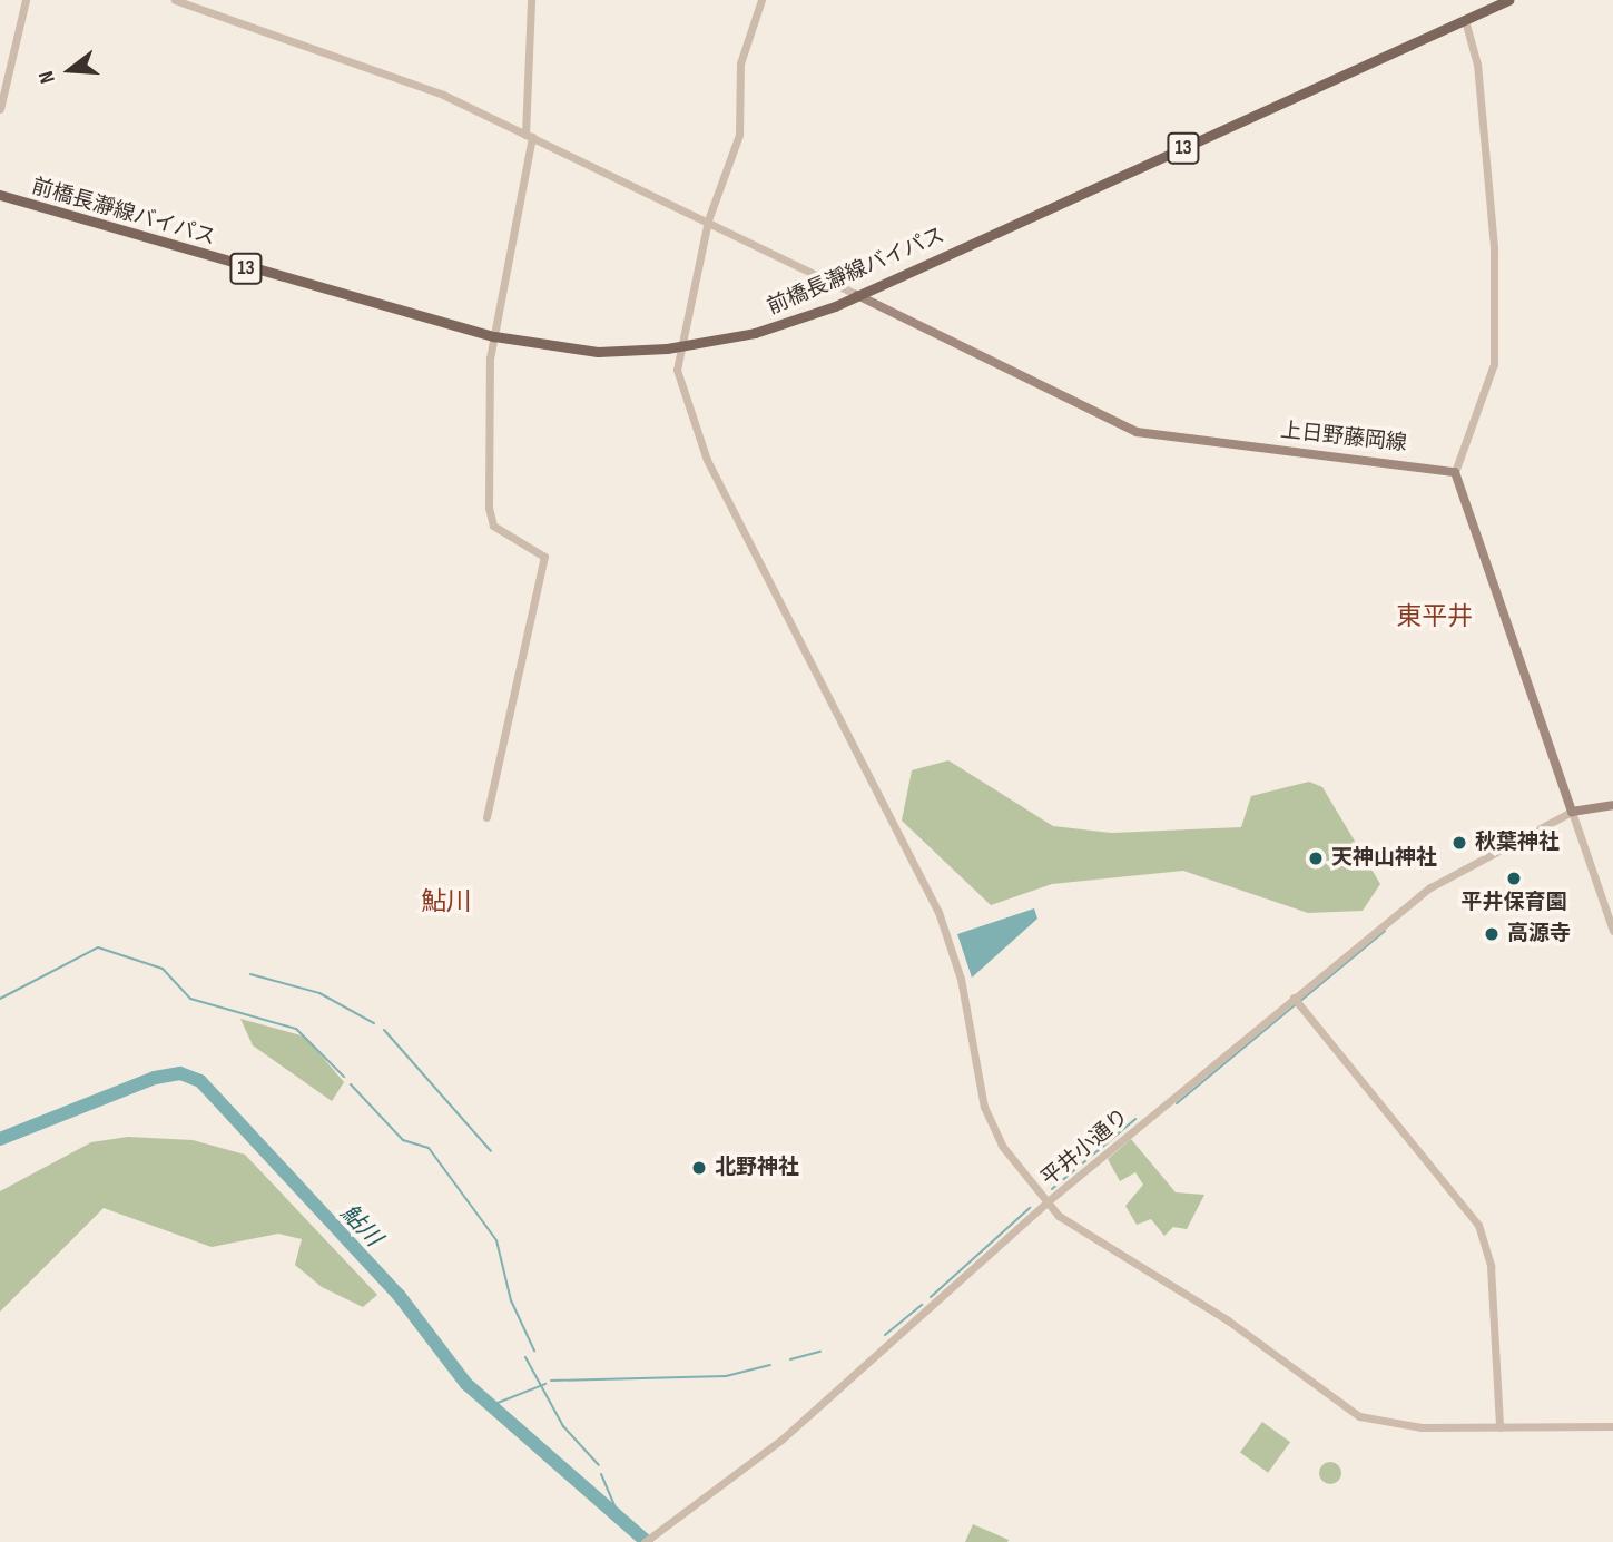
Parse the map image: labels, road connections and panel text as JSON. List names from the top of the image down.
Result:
{
  "streets": {
    "main road": ["13", "前橋長瀞線バイパス", "上日野藤岡線"],
    "street": ["平井小通り"]
  },
  "crossings": [
    ["前橋長瀞線バイパス", "上日野藤岡線"]
  ],
  "districts": ["東平井", "鮎川"],
  "water": ["鮎川"],
  "places": [
    "秋葉神社",
    "天神山神社",
    "平井保育園",
    "高源寺",
    "北野神社"
  ],
  "north": "left"
}
